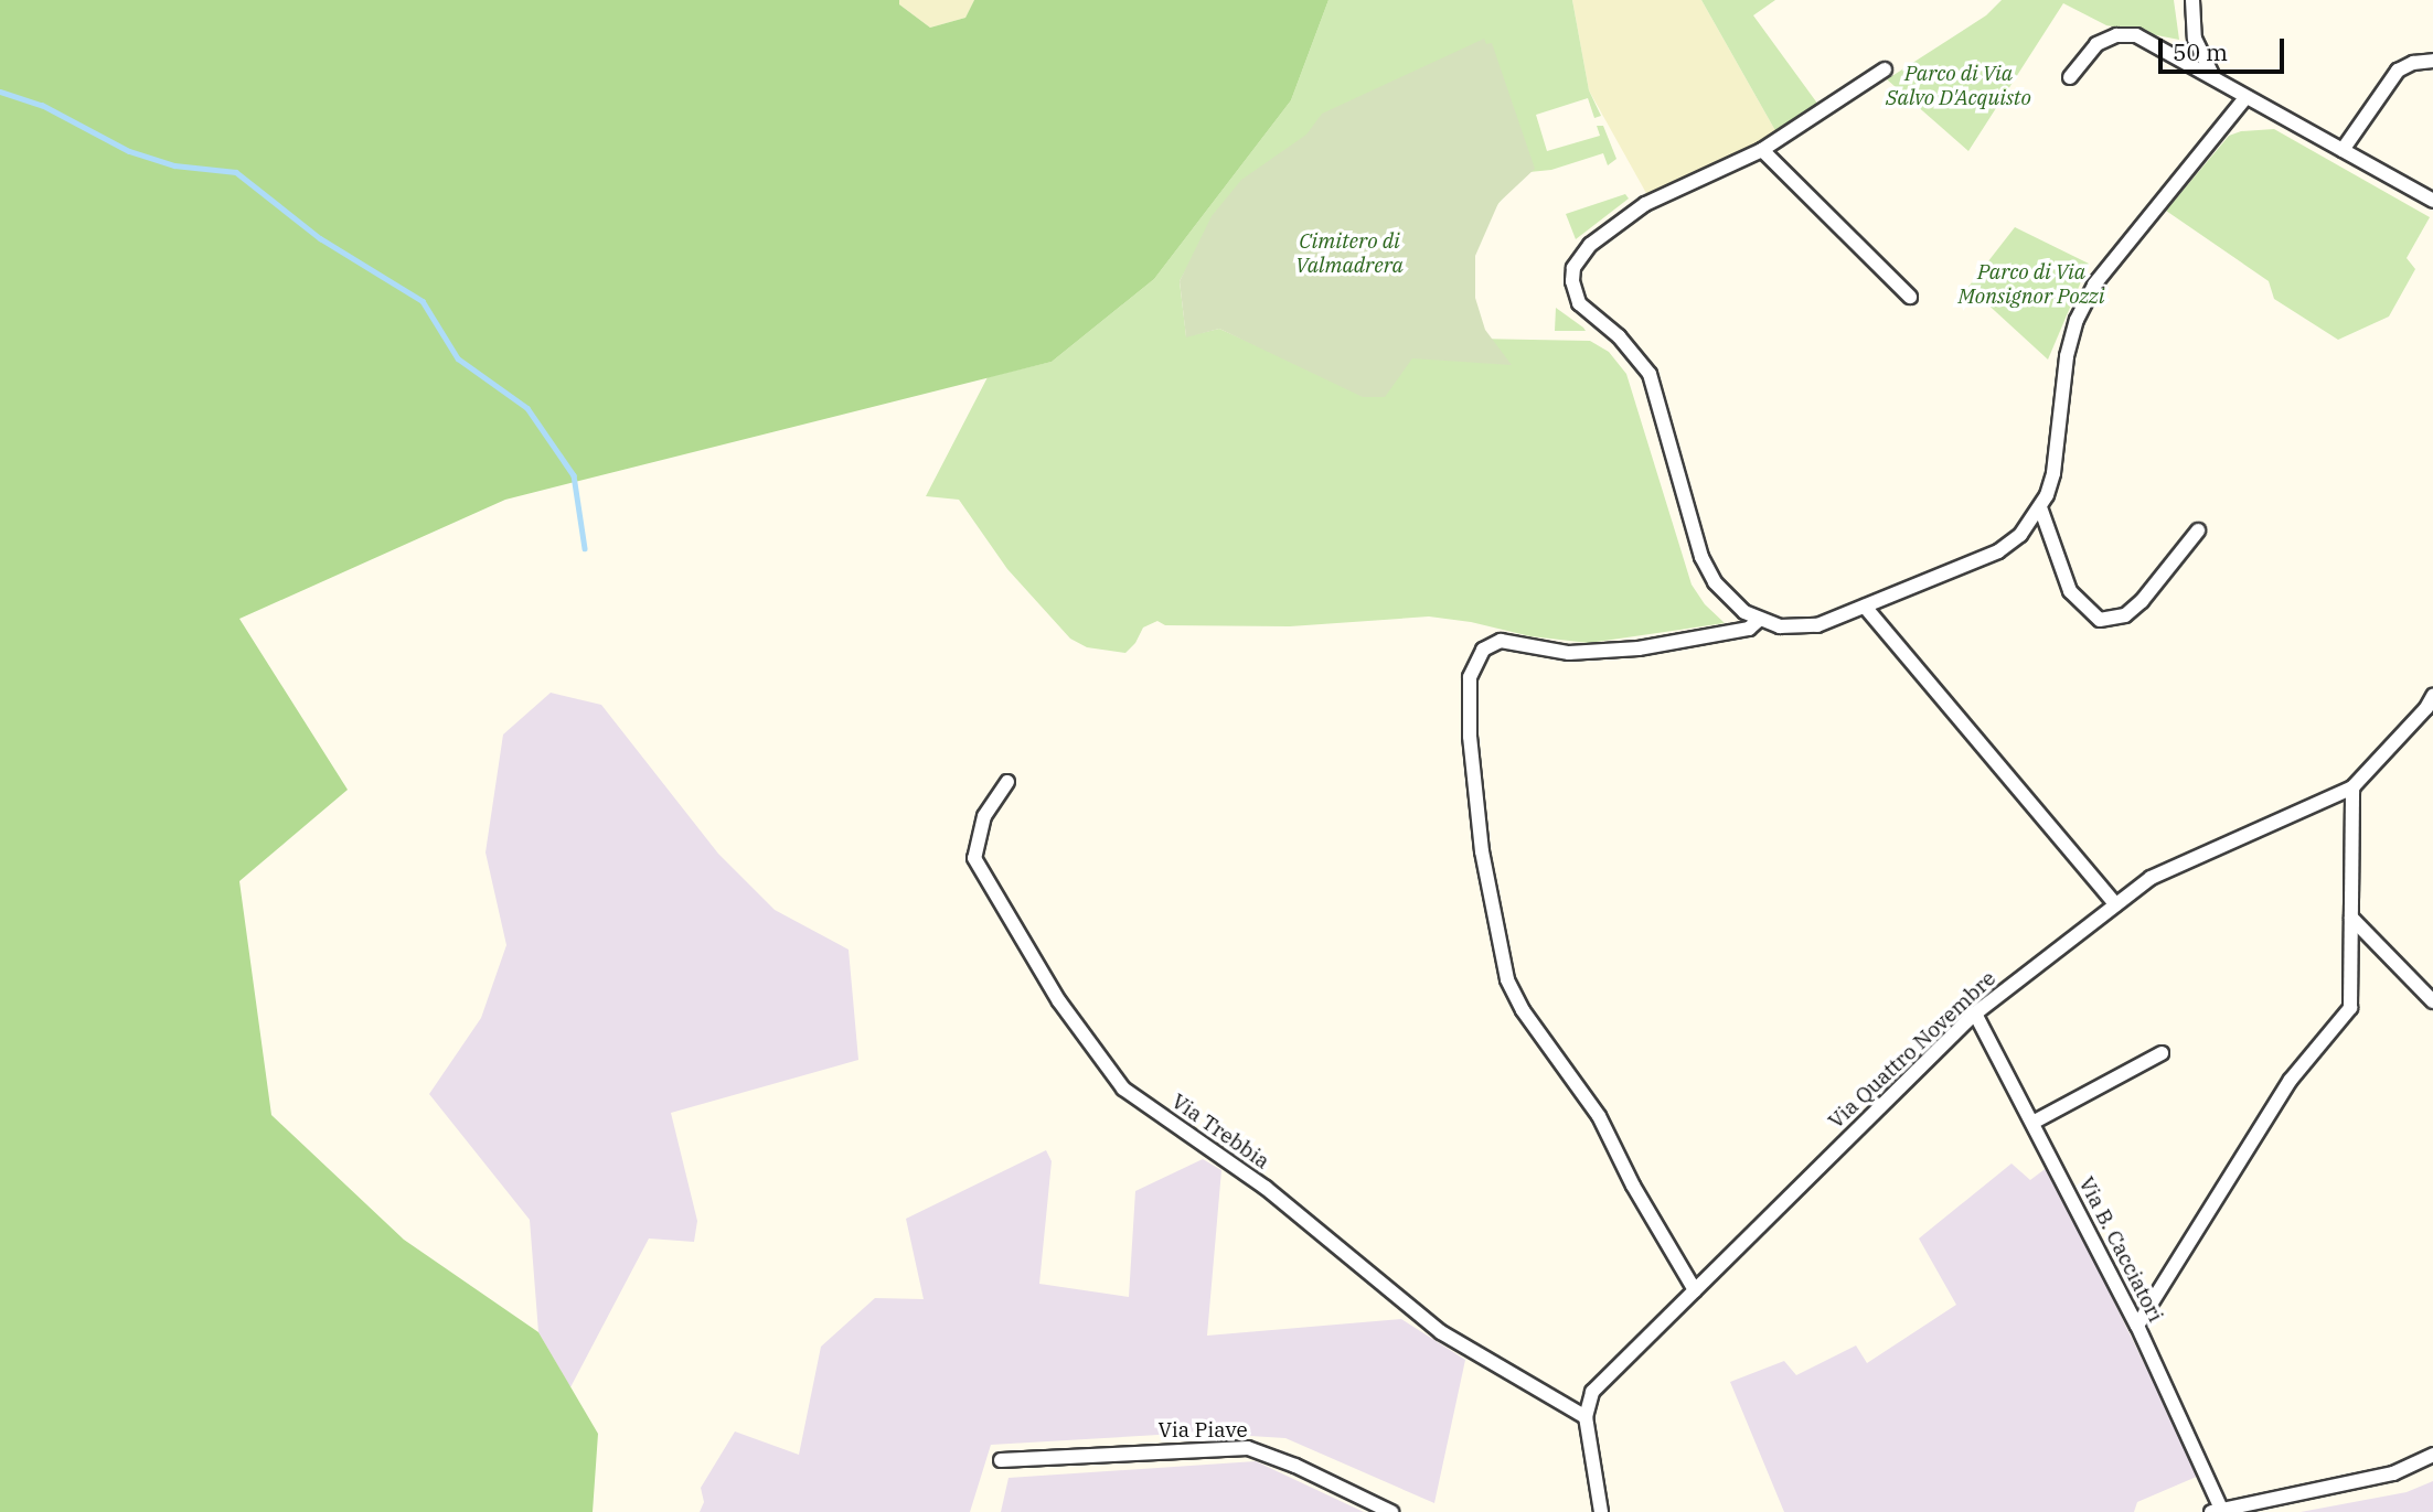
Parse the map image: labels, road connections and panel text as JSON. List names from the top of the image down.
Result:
{
  "streets": {
    "street": [
      "Via Quattro Novembre",
      "Via Trebbia",
      "Via B. Cacciatori",
      "Via Piave"
    ]
  },
  "crossings": [
    ["Via Quattro Novembre", "Via Trebbia"],
    ["Via Quattro Novembre", "Via B. Cacciatori"]
  ],
  "parks": ["Parco di Via Salvo D'Acquisto", "Cimitero di Valmadrera", "Parco di Via Monsignor Pozzi"],
  "scale_bar": "50 m"
}
